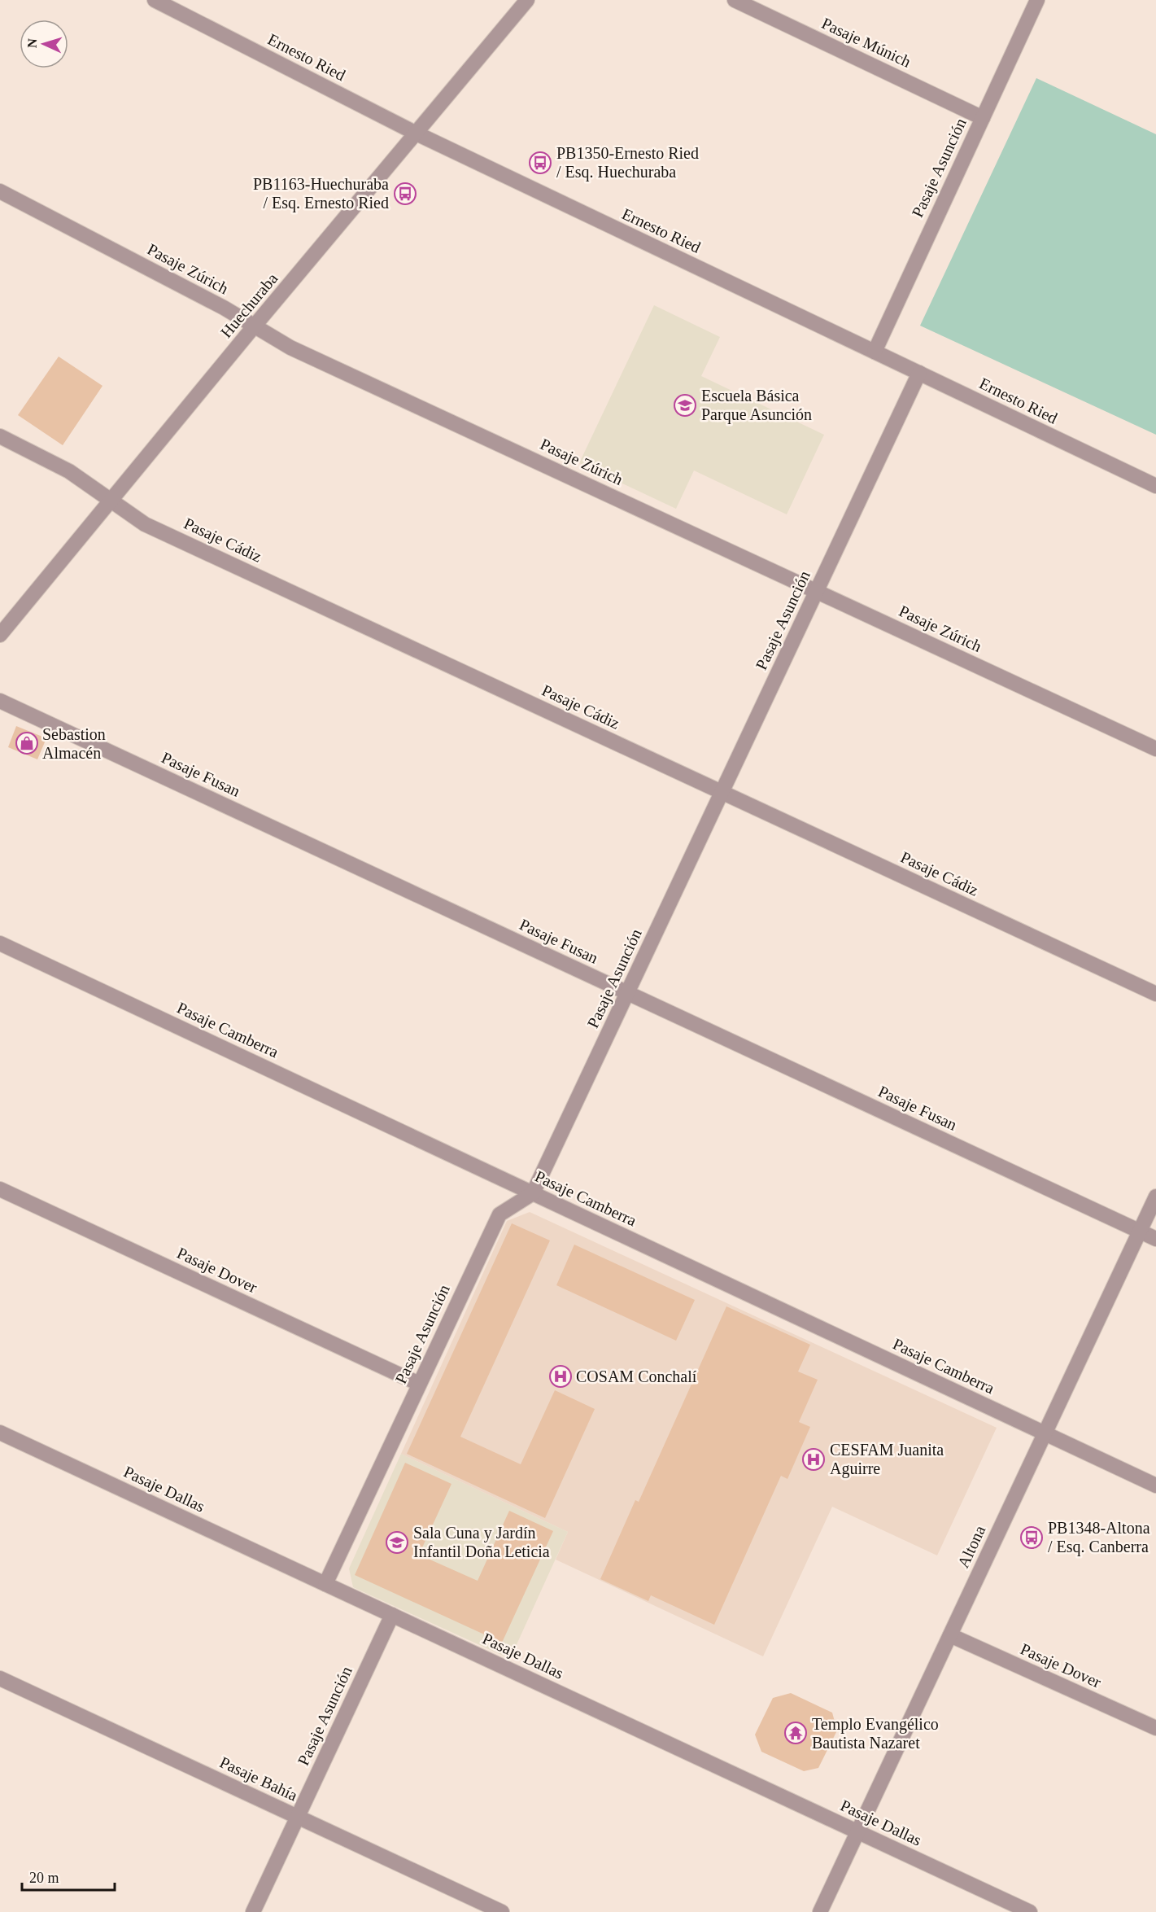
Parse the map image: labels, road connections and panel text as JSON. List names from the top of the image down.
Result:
{
  "streets": {
    "street": [
      "Pasaje Múnich",
      "Ernesto Ried",
      "Pasaje Asunción",
      "Pasaje Zúrich",
      "Huechuraba",
      "Pasaje Cádiz",
      "Pasaje Fusan",
      "Pasaje Camberra",
      "Pasaje Dover",
      "Pasaje Dallas",
      "Altona",
      "Pasaje Bahía"
    ]
  },
  "crossings": [
    ["Pasaje Múnich", "Pasaje Asunción"],
    ["Ernesto Ried", "Pasaje Asunción"],
    ["Ernesto Ried", "Huechuraba"],
    ["Pasaje Asunción", "Pasaje Zúrich"],
    ["Pasaje Asunción", "Pasaje Cádiz"],
    ["Pasaje Asunción", "Pasaje Fusan"],
    ["Pasaje Asunción", "Pasaje Camberra"],
    ["Pasaje Asunción", "Pasaje Dover"],
    ["Pasaje Asunción", "Pasaje Dallas"],
    ["Pasaje Asunción", "Pasaje Bahía"],
    ["Pasaje Zúrich", "Huechuraba"],
    ["Huechuraba", "Pasaje Cádiz"],
    ["Pasaje Fusan", "Altona"],
    ["Pasaje Camberra", "Altona"],
    ["Pasaje Dover", "Altona"],
    ["Pasaje Dallas", "Altona"]
  ],
  "places": {
    "bus stop": ["PB1350-Ernesto Ried / Esq. Huechuraba", "PB1163-Huechuraba / Esq. Ernesto Ried", "PB1348-Altona / Esq. Canberra"],
    "school or university": ["Escuela Básica Parque Asunción", "Sala Cuna y Jardín Infantil Doña Leticia"],
    "shop": ["Sebastion Almacén"],
    "hospital": ["COSAM Conchalí", "CESFAM Juanita Aguirre"],
    "temple": ["Templo Evangélico Bautista Nazaret"]
  },
  "scale_bar": "20 m",
  "north": "left"
}
